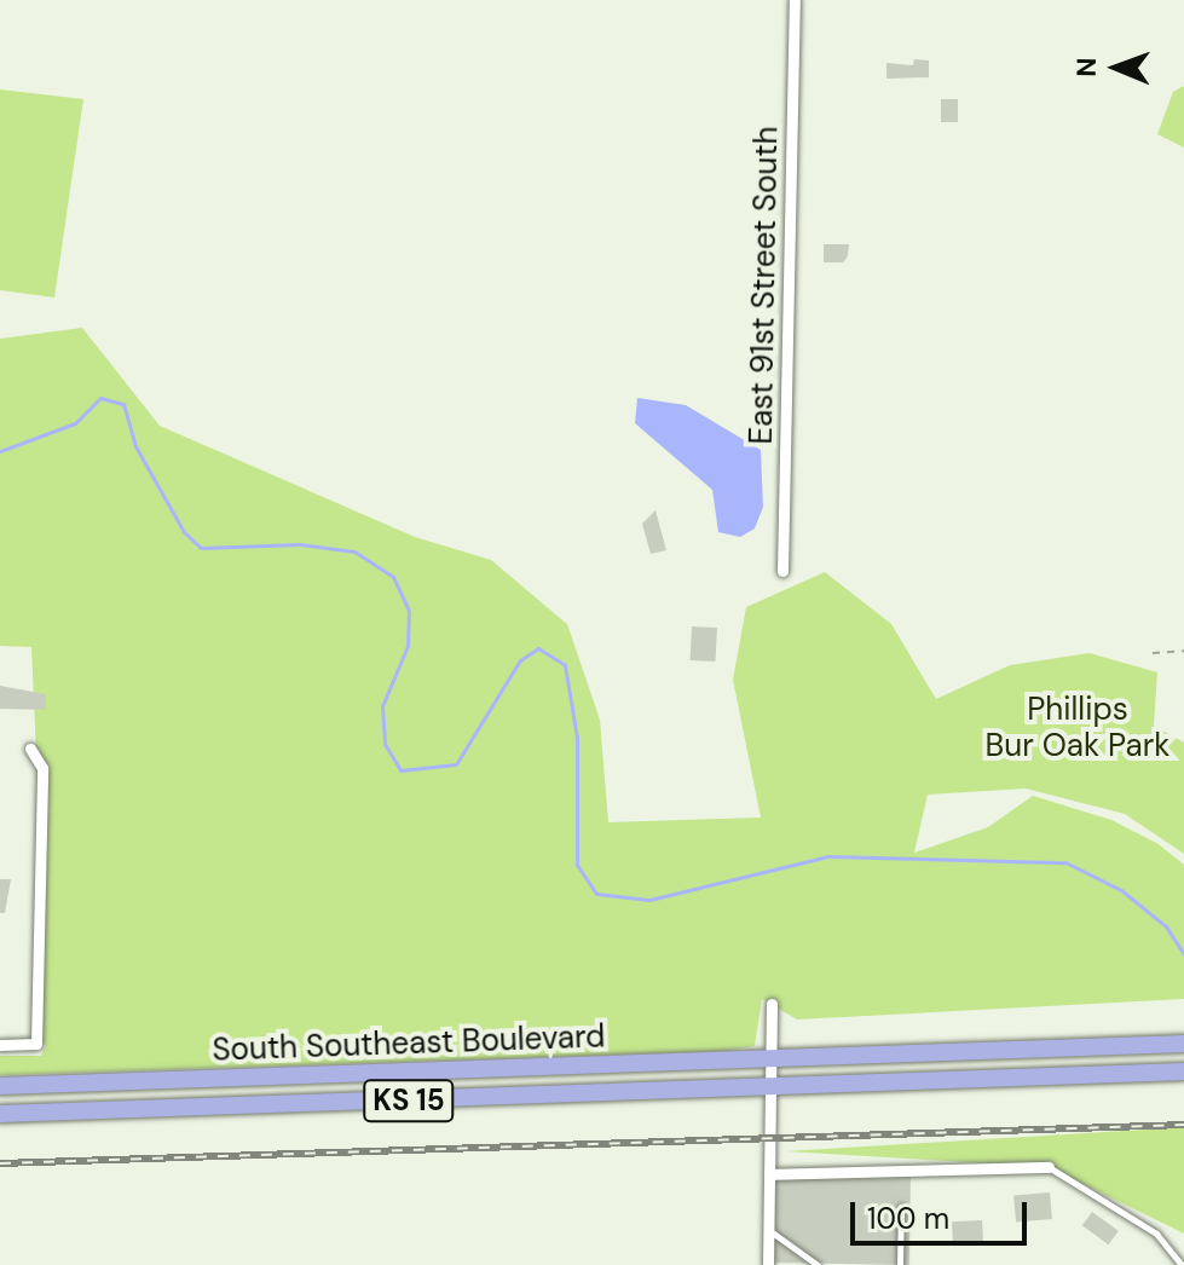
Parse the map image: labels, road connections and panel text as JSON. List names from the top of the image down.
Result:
{
  "streets": {
    "main road": ["South Southeast Boulevard", "KS 15"],
    "street": ["East 91st Street South"]
  },
  "crossings": [
    ["South Southeast Boulevard", "KS 15"]
  ],
  "parks": ["Phillips Bur Oak Park"],
  "scale_bar": "100 m",
  "north": "left"
}
